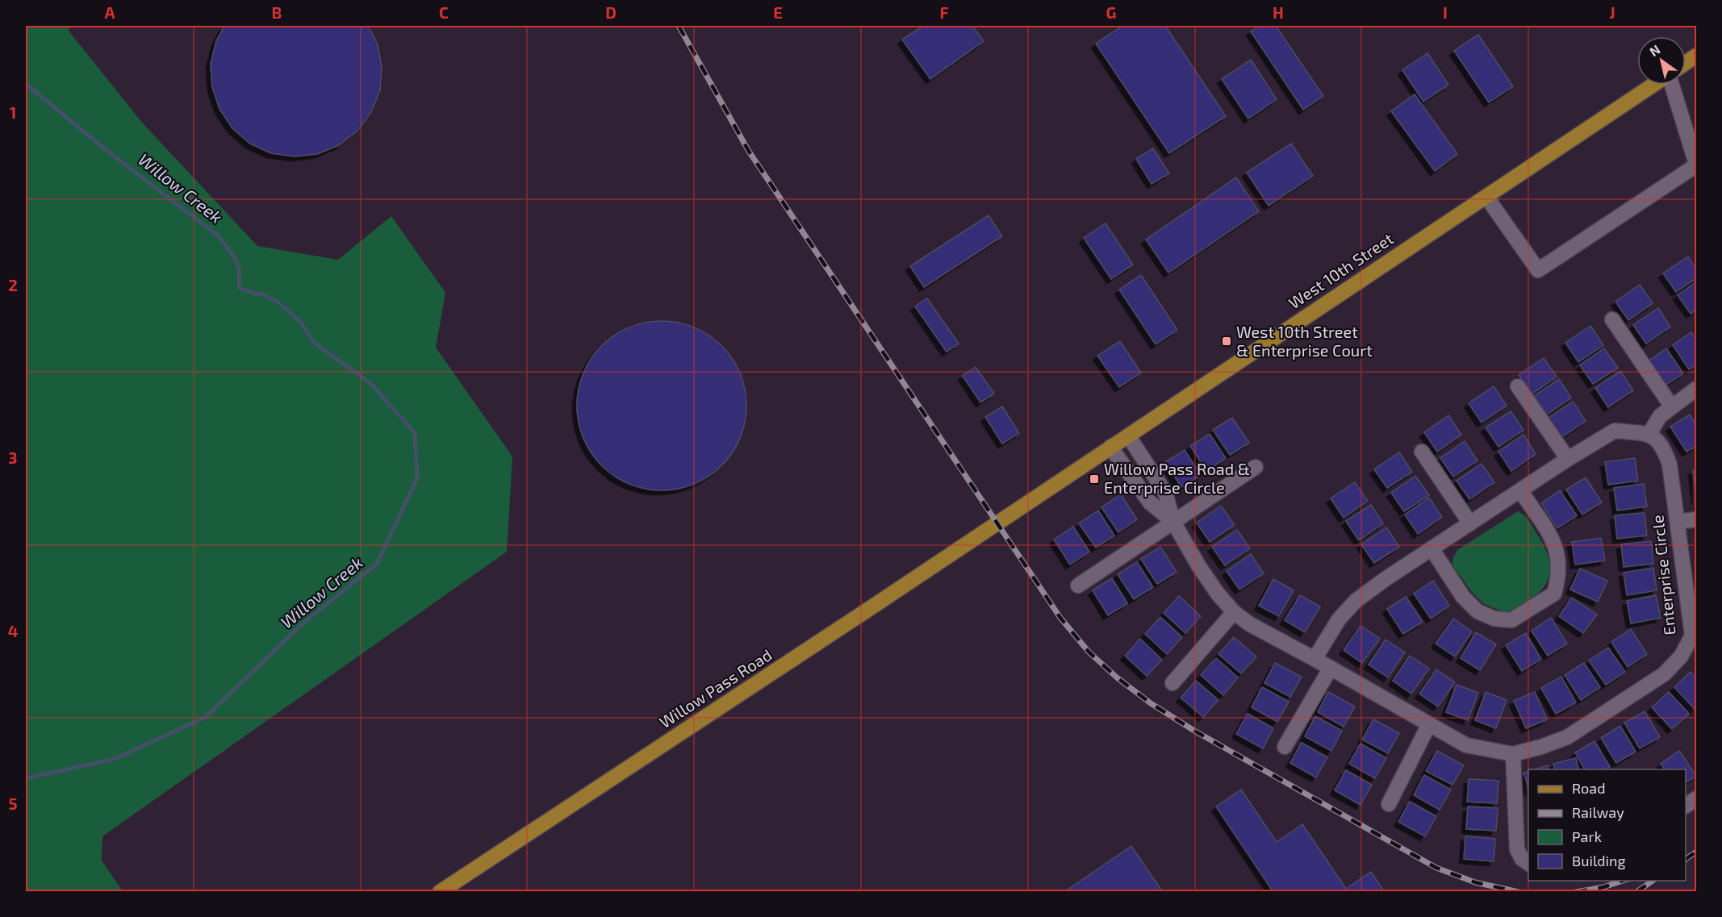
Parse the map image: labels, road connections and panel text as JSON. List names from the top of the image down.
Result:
{
  "streets": {
    "main road": ["West 10th Street", "Willow Pass Road"],
    "street": ["Enterprise Circle"]
  },
  "crossings": [
    ["West 10th Street", "Enterprise Circle"],
    ["West 10th Street", "Willow Pass Road"]
  ],
  "water": ["Willow Creek"],
  "places": {
    "transit": ["West 10th Street & Enterprise Court", "Willow Pass Road & Enterprise Circle"]
  },
  "legend": [
    "Road",
    "Railway",
    "Park",
    "Building"
  ],
  "north": "top left",
  "grid": {
    "columns": [
      "A",
      "B",
      "C",
      "D",
      "E",
      "F",
      "G",
      "H",
      "I",
      "J"
    ],
    "rows": [
      "1",
      "2",
      "3",
      "4",
      "5"
    ]
  }
}
